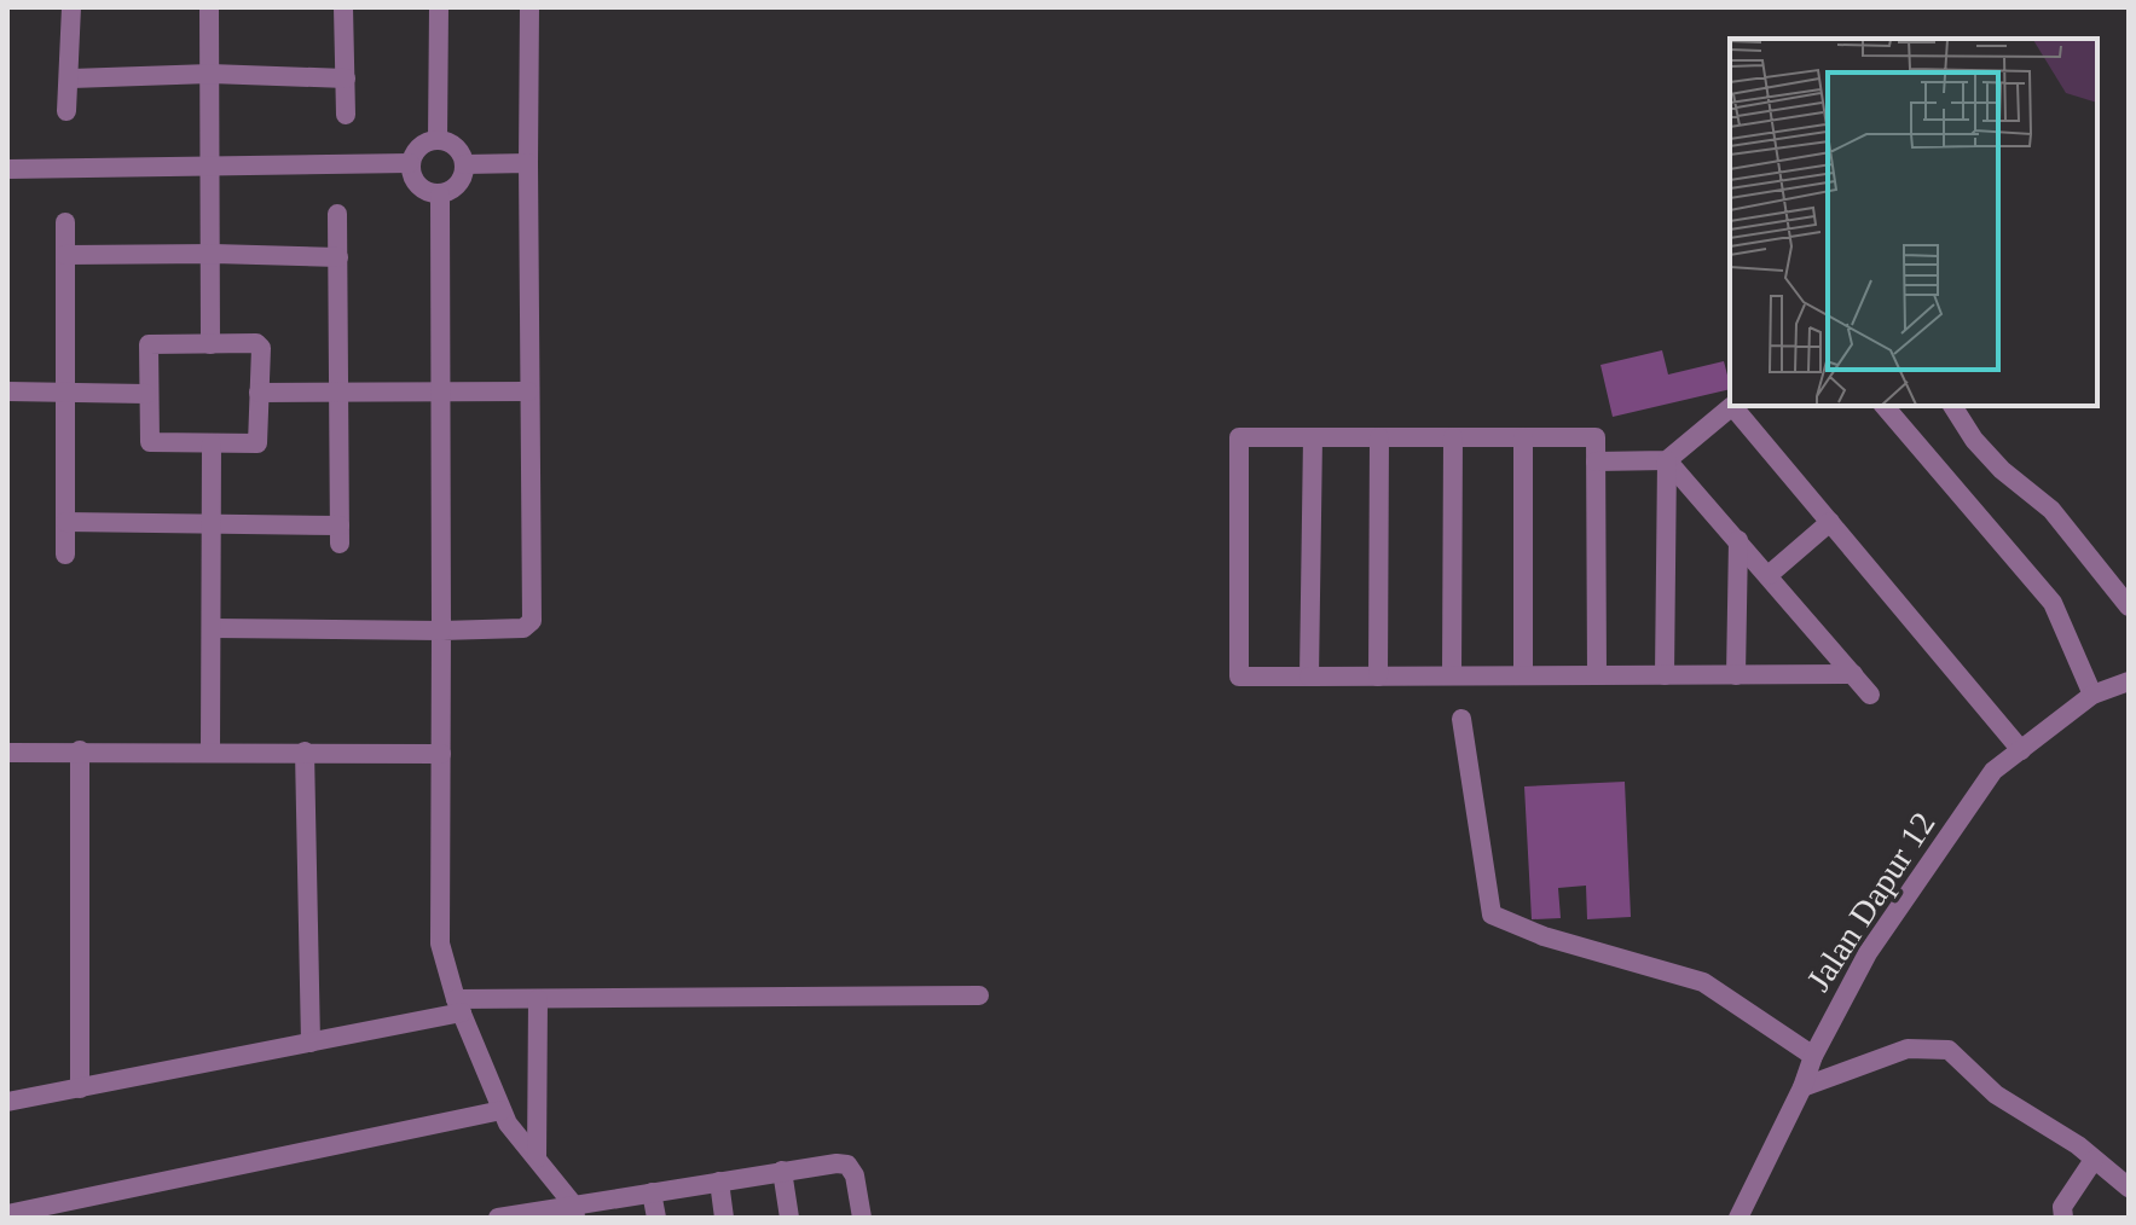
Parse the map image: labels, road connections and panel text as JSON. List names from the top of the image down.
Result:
{
  "streets": {
    "street": ["Jalan Dapur 12"]
  }
}
